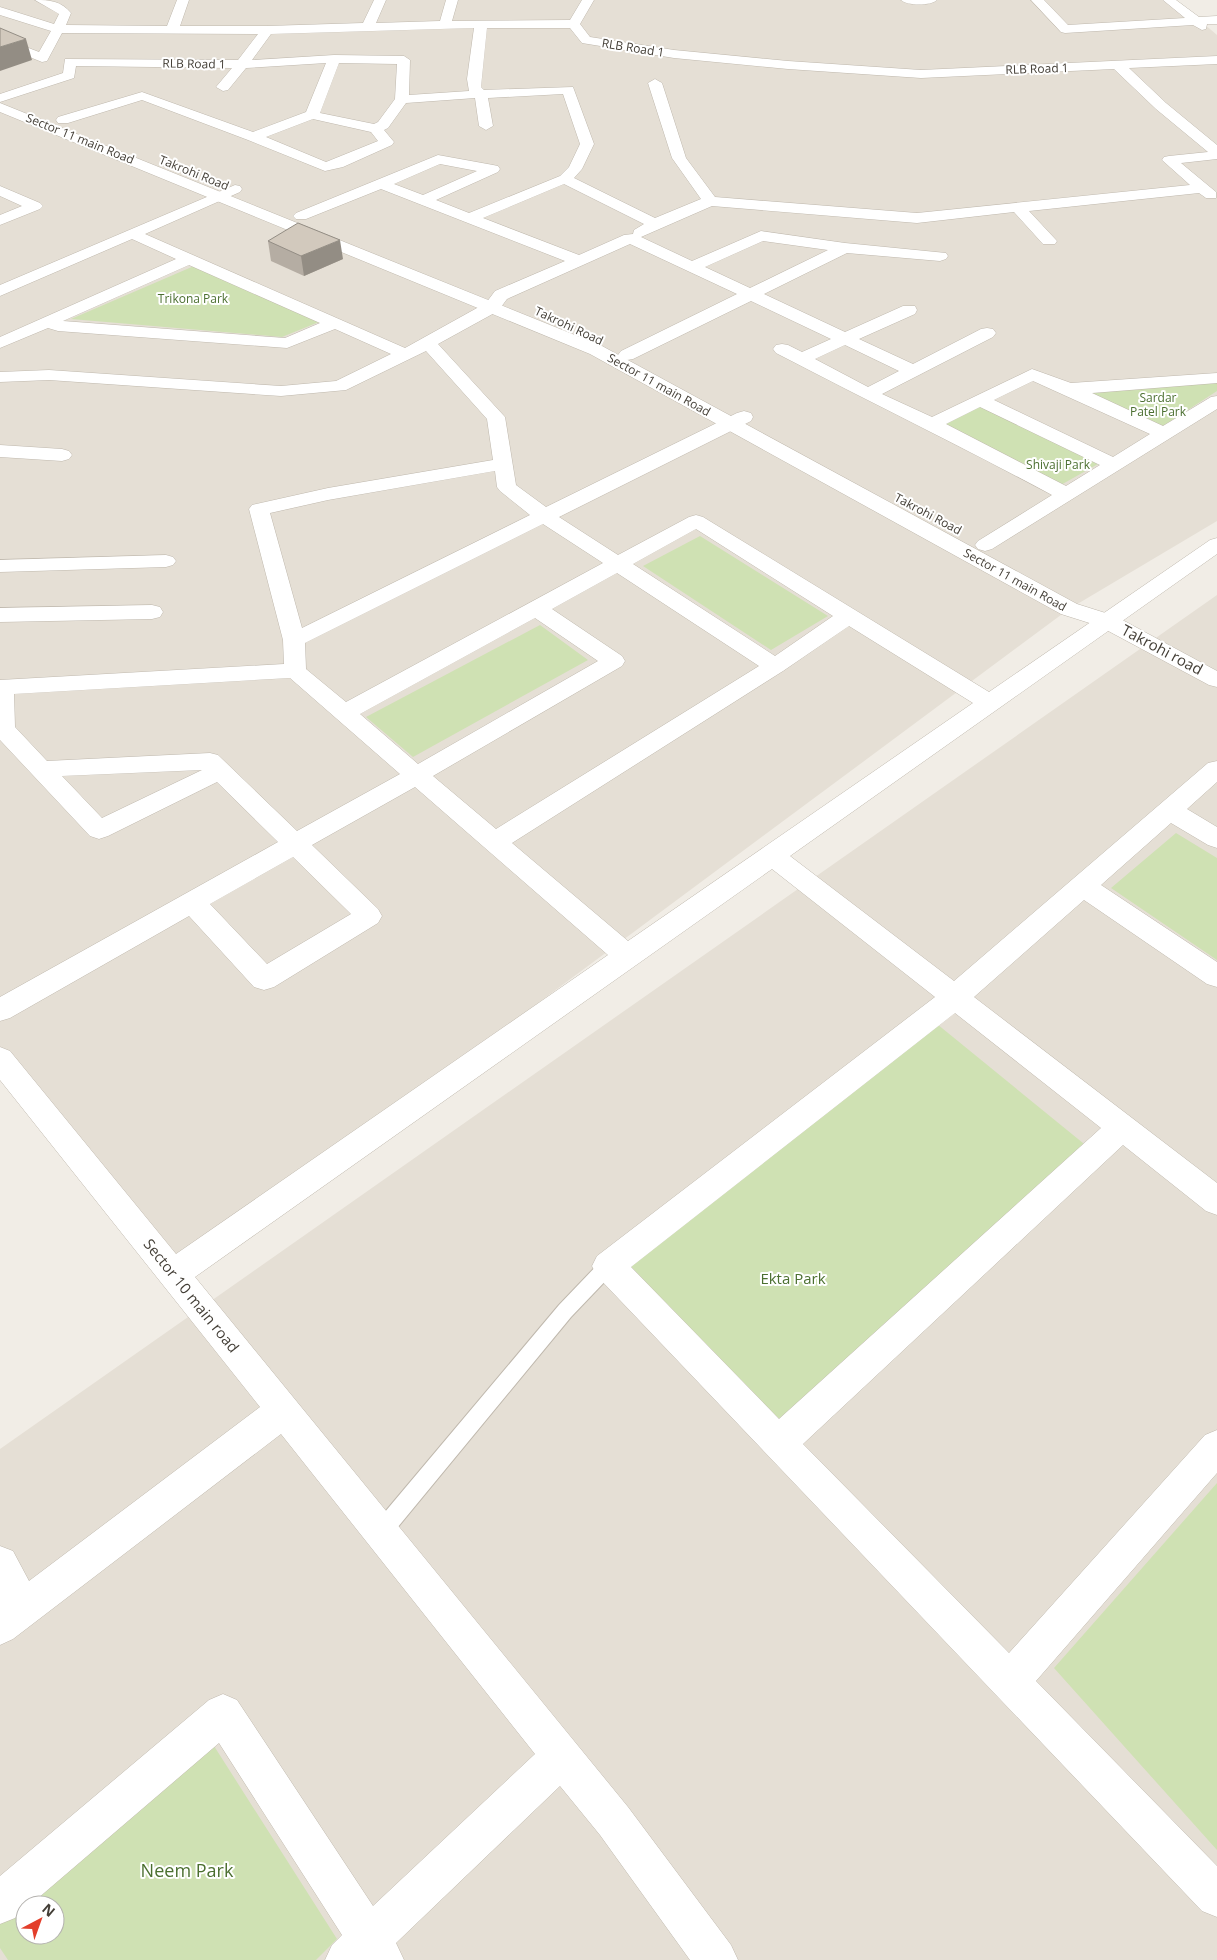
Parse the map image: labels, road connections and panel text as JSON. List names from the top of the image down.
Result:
{
  "streets": {
    "street": [
      "RLB Road 1",
      "Sector 11 main Road",
      "Takrohi Road",
      "Takrohi road",
      "Sector 10 main road"
    ]
  },
  "crossings": [
    ["RLB Road 1", "Sector 11 main Road"],
    ["RLB Road 1", "Takrohi Road"],
    ["Sector 11 main Road", "Takrohi Road"],
    ["Sector 11 main Road", "Takrohi road"],
    ["Takrohi Road", "Takrohi road"]
  ],
  "parks": [
    "Trikona Park",
    "Sardar Patel Park",
    "Shivaji Park",
    "Ekta Park",
    "Neem Park"
  ],
  "north": "top right"
}
